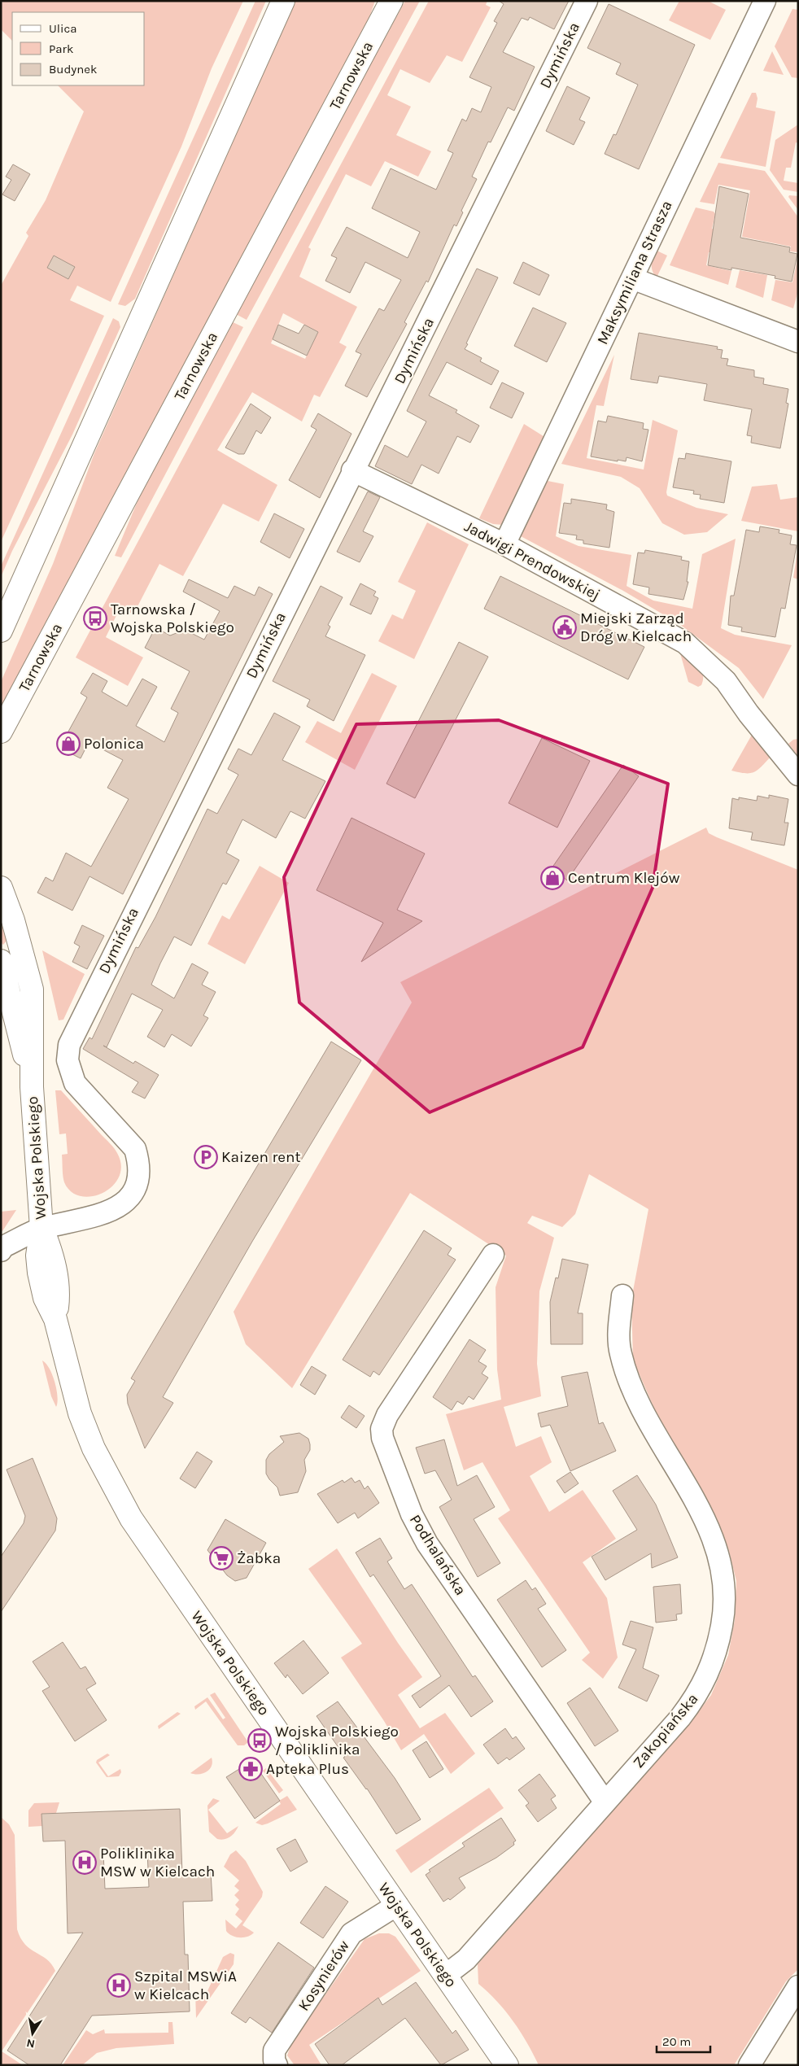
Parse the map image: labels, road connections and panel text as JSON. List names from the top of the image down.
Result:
{
  "streets": {
    "main road": ["Tarnowska", "Wojska Polskiego"],
    "street": [
      "Dymińska",
      "Maksymiliana Strasza",
      "Jadwigi Prendowskiej",
      "Podhalańska",
      "Zakopiańska",
      "Kosynierów"
    ]
  },
  "crossings": [
    ["Dymińska", "Jadwigi Prendowskiej"],
    ["Dymińska", "Wojska Polskiego"],
    ["Maksymiliana Strasza", "Jadwigi Prendowskiej"],
    ["Wojska Polskiego", "Zakopiańska"],
    ["Wojska Polskiego", "Kosynierów"],
    ["Podhalańska", "Zakopiańska"]
  ],
  "places": {
    "bus stop": ["Tarnowska / Wojska Polskiego", "Wojska Polskiego / Poliklinika"],
    "public building": ["Miejski Zarząd Dróg w Kielcach"],
    "shop": ["Polonica", "Centrum Klejów"],
    "parking": ["Kaizen rent"],
    "supermarket": ["Żabka"],
    "pharmacy": ["Apteka Plus"],
    "hospital": ["Poliklinika MSW w Kielcach", "Szpital MSWiA w Kielcach"]
  },
  "legend": ["Ulica", "Park", "Budynek"],
  "scale_bar": "20 m",
  "north": "bottom"
}
